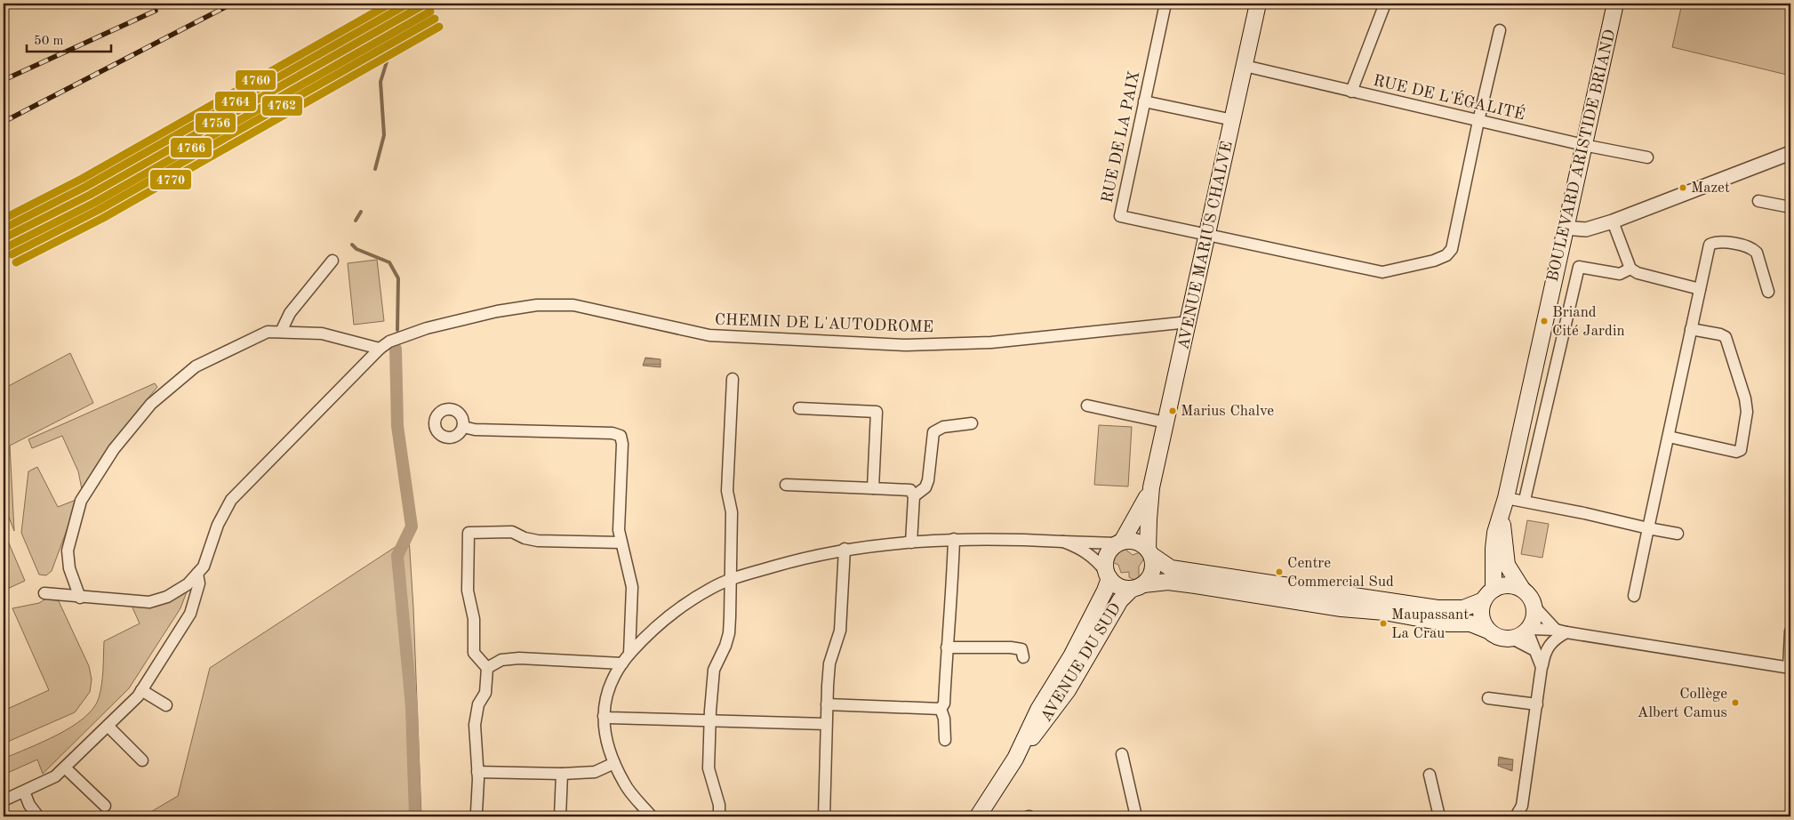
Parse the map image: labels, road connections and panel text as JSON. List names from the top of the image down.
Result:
{
  "streets": {
    "main road": ["BOULEVARD ARISTIDE BRIAND", "AVENUE MARIUS CHALVE", "AVENUE DU SUD"],
    "street": ["RUE DE L'ÉGALITÉ", "RUE DE LA PAIX", "CHEMIN DE L'AUTODROME"]
  },
  "crossings": [
    ["RUE DE L'ÉGALITÉ", "BOULEVARD ARISTIDE BRIAND"],
    ["RUE DE L'ÉGALITÉ", "AVENUE MARIUS CHALVE"],
    ["RUE DE LA PAIX", "AVENUE MARIUS CHALVE"],
    ["AVENUE MARIUS CHALVE", "CHEMIN DE L'AUTODROME"],
    ["AVENUE MARIUS CHALVE", "AVENUE DU SUD"]
  ],
  "places": [
    "Mazet",
    "Briand Cité Jardin",
    "Marius Chalve",
    "Centre Commercial Sud",
    "Maupassant La Crau",
    "Collège Albert Camus"
  ],
  "lines": [
    "transit line 4756",
    "transit line 4764",
    "transit line 4760",
    "transit line 4766",
    "transit line 4762",
    "transit line 4770"
  ],
  "scale_bar": "50 m"
}
